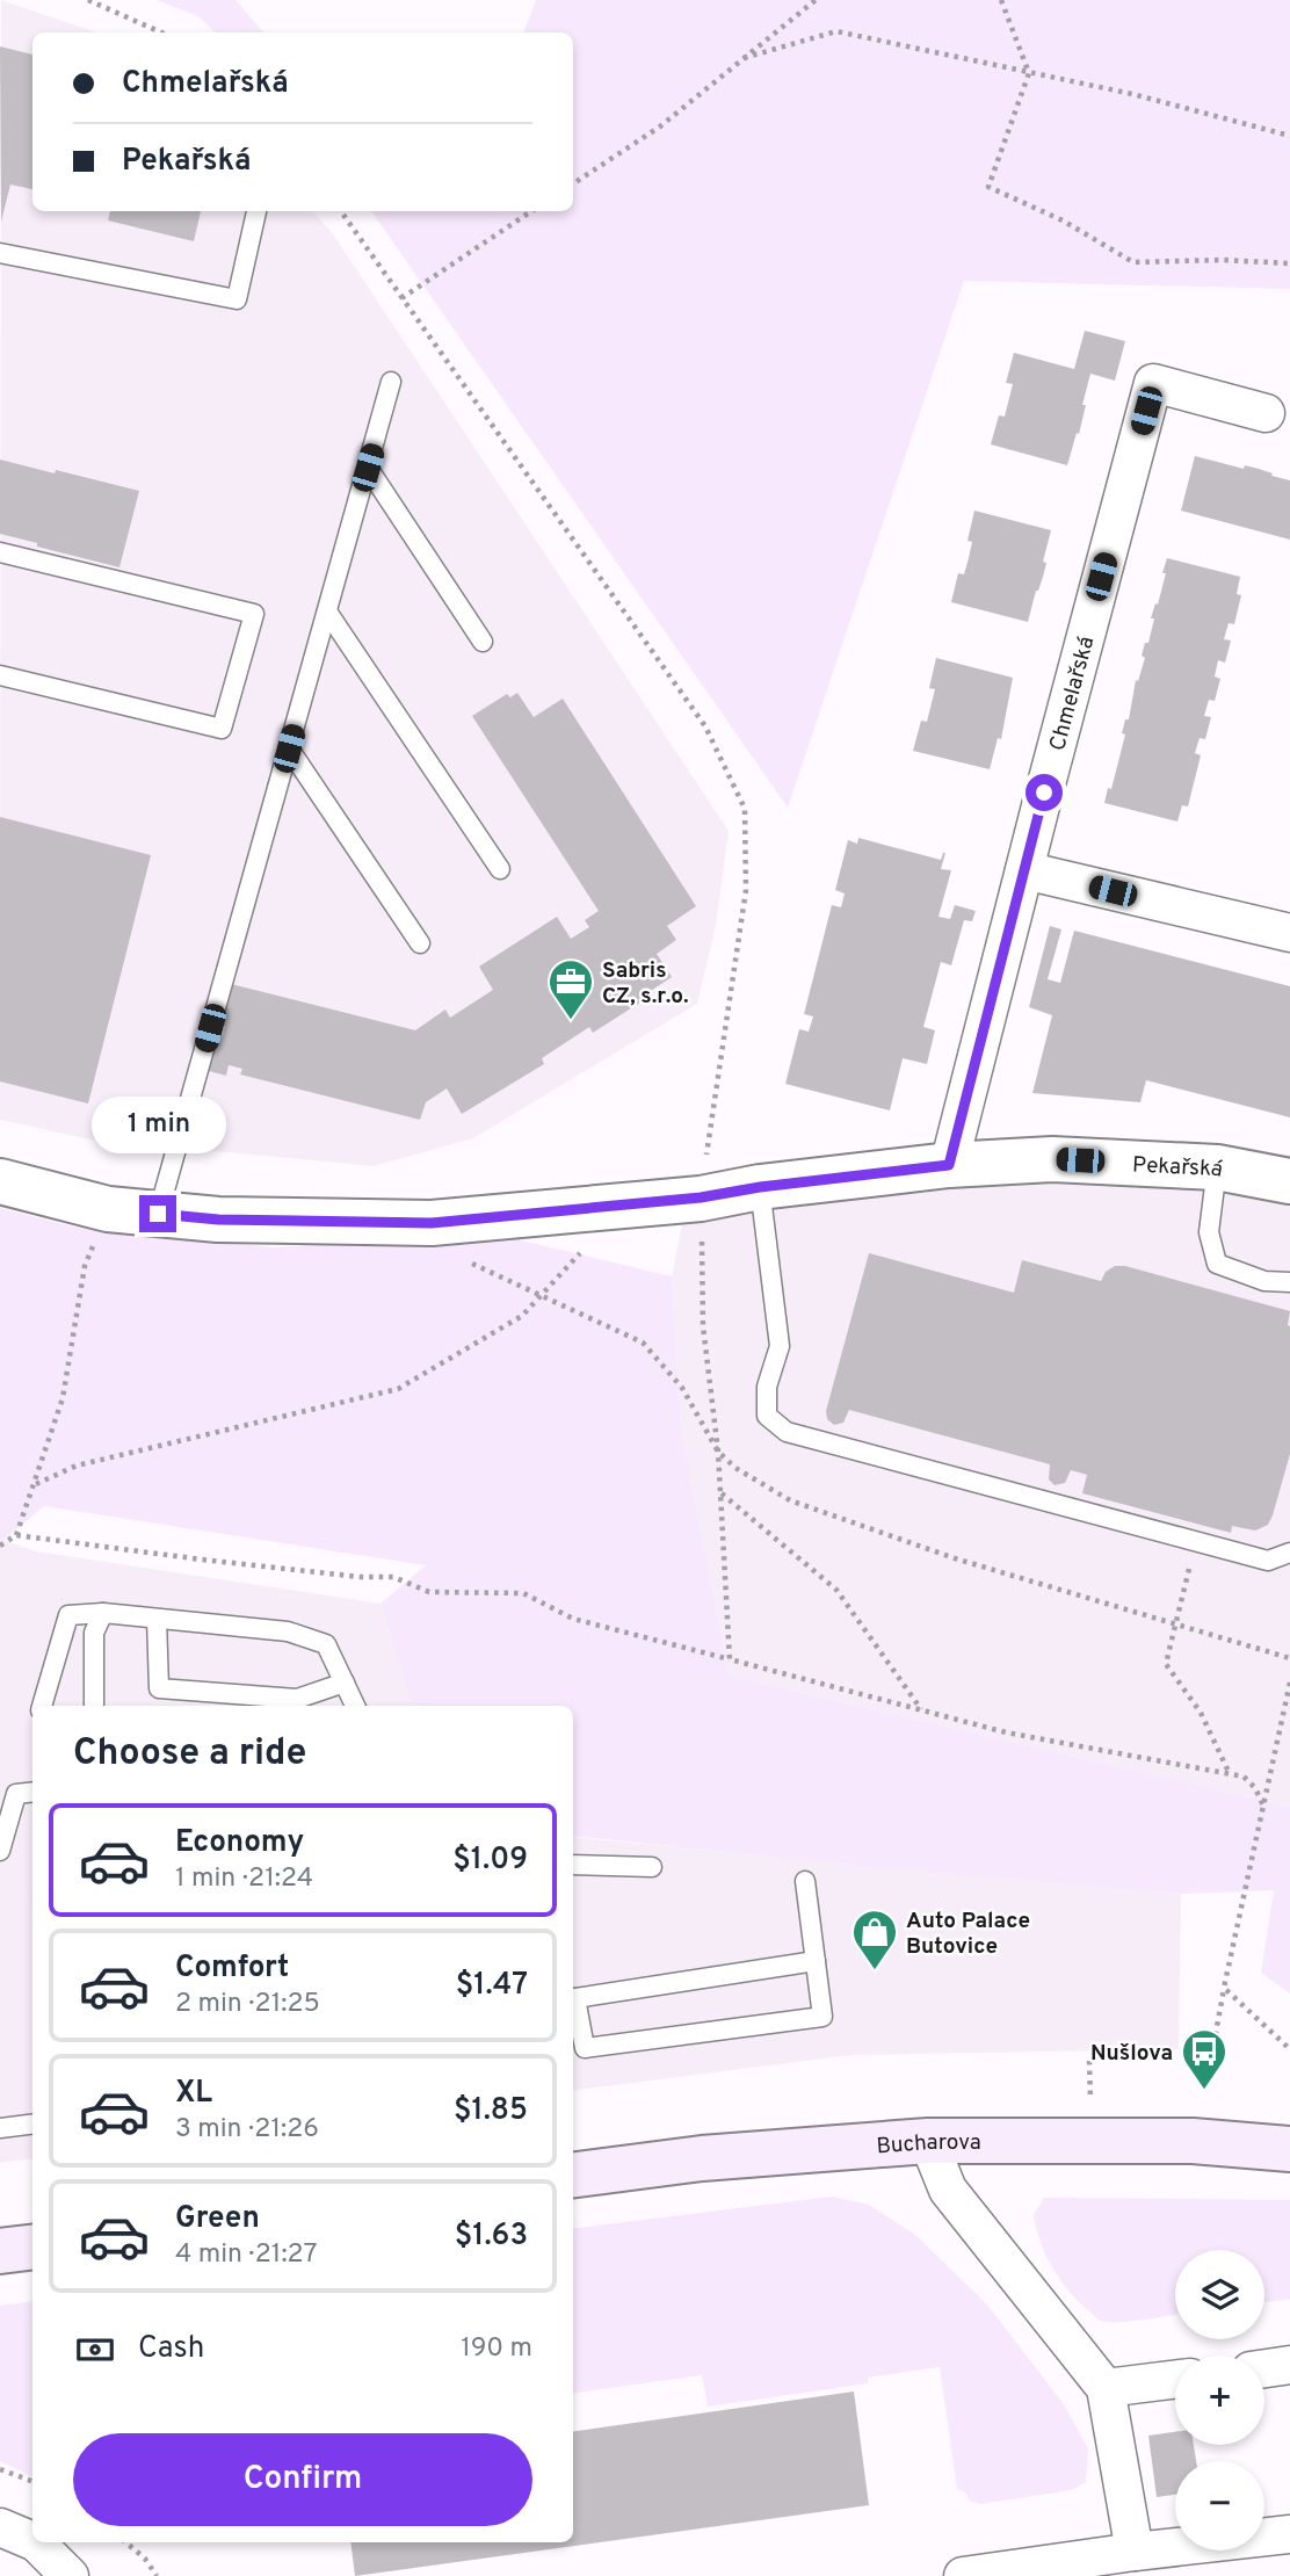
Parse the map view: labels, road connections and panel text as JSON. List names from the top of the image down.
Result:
{
  "streets": {
    "main road": ["Bucharova"],
    "street": ["Chmelařská", "Pekařská"]
  },
  "crossings": [
    ["Chmelařská", "Pekařská"]
  ],
  "places": {
    "office": ["Sabris CZ, s.r.o."],
    "shop": ["Auto Palace Butovice"],
    "bus stop": ["Nušlova"]
  },
  "page": {
    "banner": ["Chmelařská", "Pekařská"],
    "bubble": "1 min",
    "heading": "Choose a ride",
    "list": [
      {
        "name": "Economy",
        "note": "1 min · 21:24",
        "value": "$1.09"
      },
      {
        "name": "Comfort",
        "note": "2 min · 21:25",
        "value": "$1.47"
      },
      {
        "name": "XL",
        "note": "3 min · 21:26",
        "value": "$1.85"
      },
      {
        "name": "Green",
        "note": "4 min · 21:27",
        "value": "$1.63"
      }
    ],
    "map_buttons": ["+", "−"],
    "pay": ["Cash", "190 m"],
    "buttons": "Confirm"
  }
}
